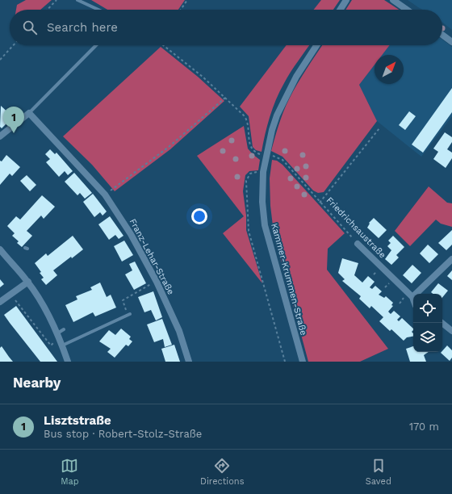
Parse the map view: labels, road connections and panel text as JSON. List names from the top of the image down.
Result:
{
  "streets": {
    "street": ["Friedrichsaustraße", "Franz-Lehar-Straße", "Kammer-Krummen-Straße"]
  },
  "north": "top right",
  "page": {
    "search": "Search here",
    "pins": "1",
    "heading": "Nearby",
    "list": [
      {
        "mark": "1",
        "name": "Lisztstraße",
        "note": "Bus stop · Robert-Stolz-Straße",
        "value": "170 m"
      }
    ],
    "nav": ["Map", "Directions", "Saved"]
  }
}
